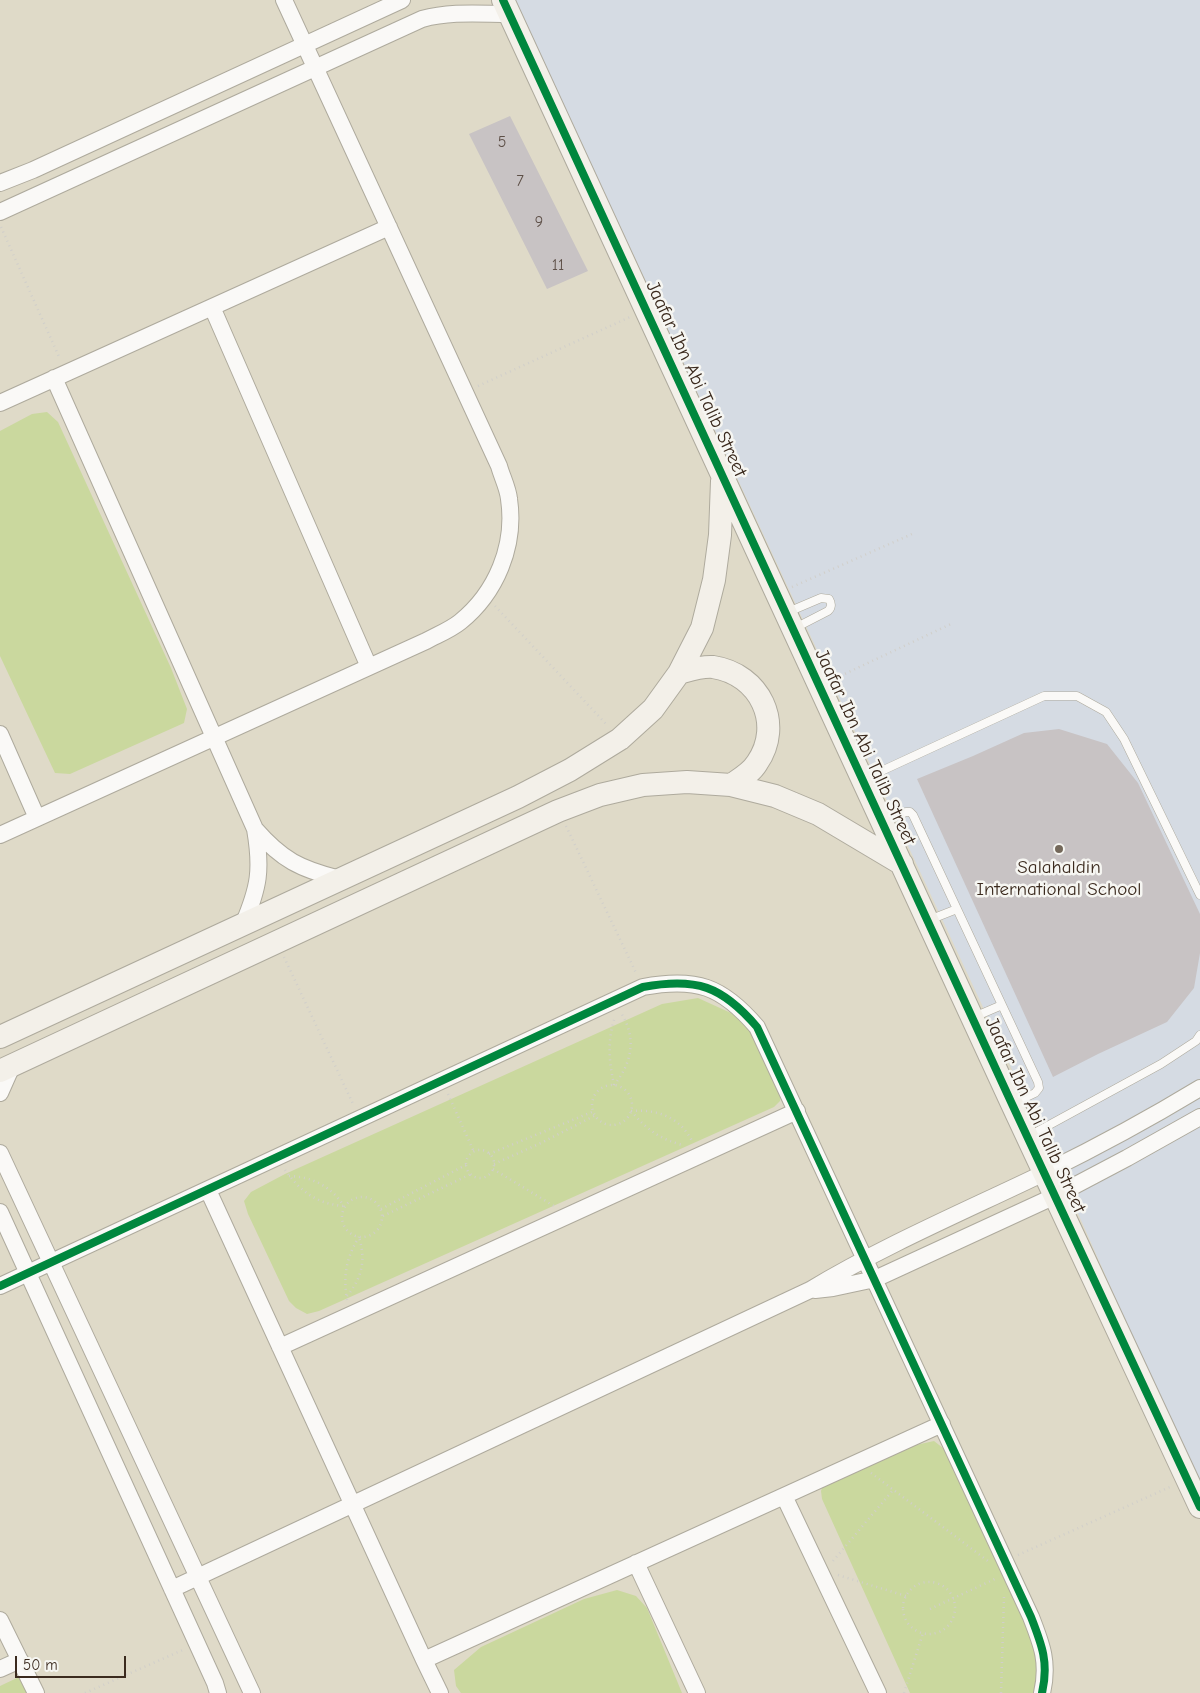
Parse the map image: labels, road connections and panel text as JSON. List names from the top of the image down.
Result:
{
  "streets": {
    "street": ["Jaafar Ibn Abi Talib Street"]
  },
  "places": ["Salahaldin International School"],
  "house_numbers": [
    "5",
    "7",
    "9",
    "11"
  ],
  "scale_bar": "50 m"
}
